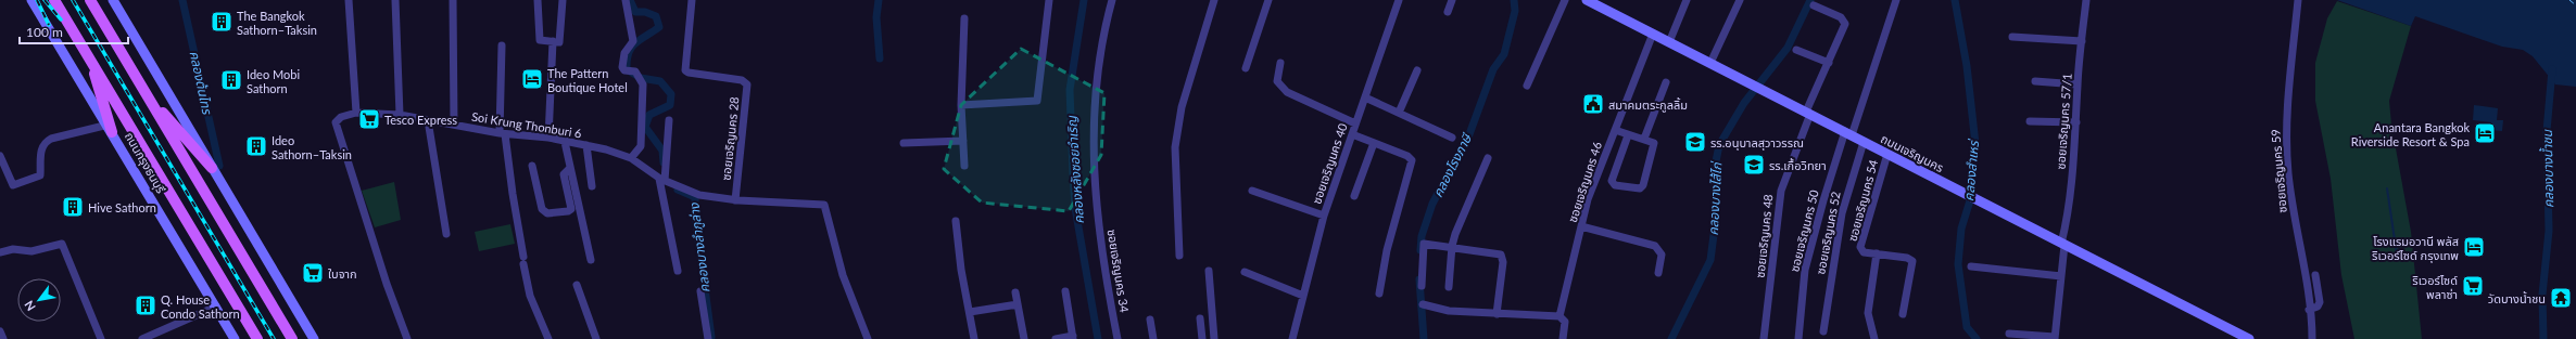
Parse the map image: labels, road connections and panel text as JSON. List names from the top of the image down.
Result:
{
  "streets": {
    "main road": ["ถนนเจริญนคร", "ถนนกรุงธนบุรี"],
    "street": [
      "ซอยเจริญนคร 57/1",
      "Soi Krung Thonburi 6",
      "ซอยเจริญนคร 28",
      "ซอยเจริญนคร 40",
      "ซอยเจริญนคร 59",
      "ซอยเจริญนคร 46",
      "ซอยเจริญนคร 54",
      "ซอยเจริญนคร 50",
      "ซอยเจริญนคร 52",
      "ซอยเจริญนคร 48",
      "ซอยเจริญนคร 34"
    ]
  },
  "crossings": [
    ["ซอยเจริญนคร 57/1", "ถนนเจริญนคร"],
    ["Soi Krung Thonburi 6", "ซอยเจริญนคร 28"],
    ["ถนนเจริญนคร", "ซอยเจริญนคร 46"],
    ["ถนนเจริญนคร", "ซอยเจริญนคร 54"],
    ["ถนนเจริญนคร", "ซอยเจริญนคร 50"],
    ["ถนนเจริญนคร", "ซอยเจริญนคร 52"],
    ["ถนนเจริญนคร", "ซอยเจริญนคร 48"]
  ],
  "water": [
    "คลองต้นไทร",
    "คลองโรงภาษี",
    "คลองบางน้ำชน",
    "คลองหลังซอยจำเริญ",
    "คลองสำเหร่",
    "คลองบางไส้ไก่",
    "คลองบางลำภูล่าง"
  ],
  "places": {
    "building": [
      "The Bangkok Sathorn–Taksin",
      "Ideo Mobi Sathorn",
      "Ideo Sathorn–Taksin",
      "Hive Sathorn",
      "Q. House Condo Sathorn"
    ],
    "hotel": ["The Pattern Boutique Hotel", "Anantara Bangkok Riverside Resort & Spa", "โรงแรมอวานี พลัส ริเวอร์ไซด์ กรุงเทพ"],
    "public building": ["สมาคมตระกูลลิ้ม"],
    "supermarket": ["Tesco Express", "ใบจาก", "ริเวอร์ไซด์ พลาซ่า"],
    "school or university": ["รร.อนุบาลสุวาวรรณ", "รร.เกื้อวิทยา"],
    "temple": ["วัดบางน้ำชน"]
  },
  "scale_bar": "100 m",
  "north": "bottom left"
}
